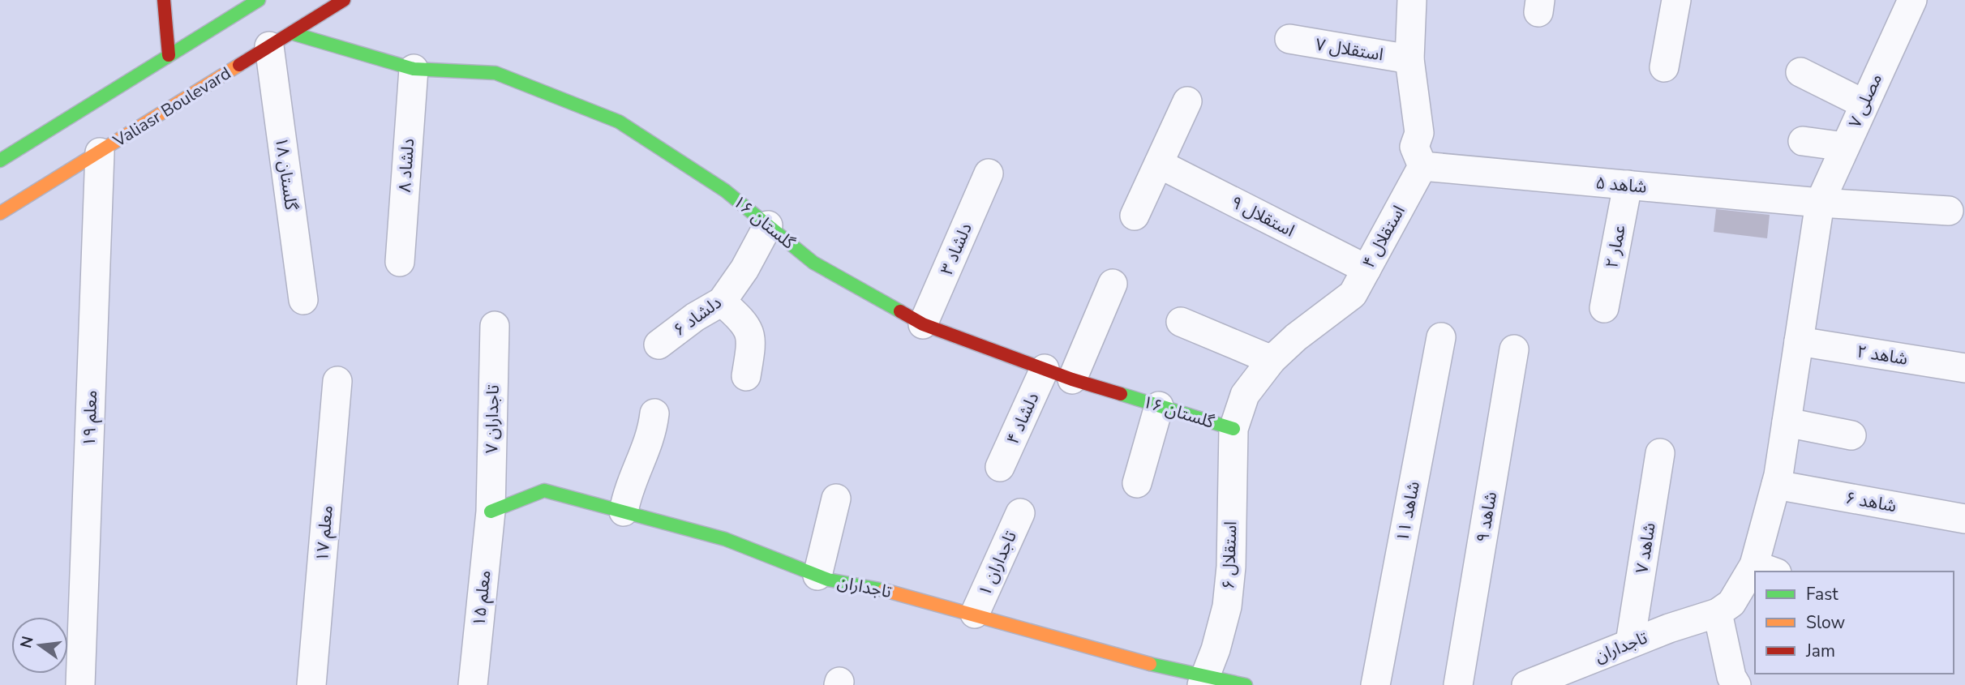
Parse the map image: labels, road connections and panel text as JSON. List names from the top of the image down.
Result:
{
  "streets": {
    "street": [
      "استقلال ۷",
      "مصلی ۷",
      "Valiasr Boulevard",
      "دلشاد ۸",
      "گلستان ۱۸",
      "شاهد ۵",
      "استقلال ۹",
      "گلستان ۱۶",
      "استقلال ۴",
      "عمار ۲",
      "دلشاد ۳",
      "دلشاد ۶",
      "شاهد ۲",
      "معلم ۱۹",
      "دلشاد ۴",
      "تاجداران ۷",
      "شاهد ۶",
      "شاهد ۱۱",
      "شاهد ۹",
      "معلم ۱۷",
      "شاهد ۷",
      "استقلال ۶",
      "تاجداران ۱",
      "تاجداران",
      "معلم ۱۵"
    ]
  },
  "crossings": [
    ["مصلی ۷", "شاهد ۵"],
    ["مصلی ۷", "شاهد ۲"],
    ["مصلی ۷", "شاهد ۶"],
    ["مصلی ۷", "تاجداران"],
    ["Valiasr Boulevard", "گلستان ۱۸"],
    ["Valiasr Boulevard", "گلستان ۱۶"],
    ["Valiasr Boulevard", "معلم ۱۹"],
    ["دلشاد ۸", "گلستان ۱۶"],
    ["گلستان ۱۸", "گلستان ۱۶"],
    ["شاهد ۵", "استقلال ۴"],
    ["شاهد ۵", "عمار ۲"],
    ["استقلال ۹", "استقلال ۴"],
    ["گلستان ۱۶", "استقلال ۴"],
    ["گلستان ۱۶", "دلشاد ۳"],
    ["گلستان ۱۶", "دلشاد ۶"],
    ["گلستان ۱۶", "دلشاد ۴"],
    ["گلستان ۱۶", "استقلال ۶"],
    ["استقلال ۴", "استقلال ۶"],
    ["تاجداران ۷", "تاجداران"],
    ["تاجداران ۷", "معلم ۱۵"],
    ["شاهد ۷", "تاجداران"],
    ["استقلال ۶", "تاجداران"],
    ["تاجداران ۱", "تاجداران"],
    ["تاجداران", "معلم ۱۵"]
  ],
  "legend": ["Fast", "Slow", "Jam"],
  "north": "left"
}
